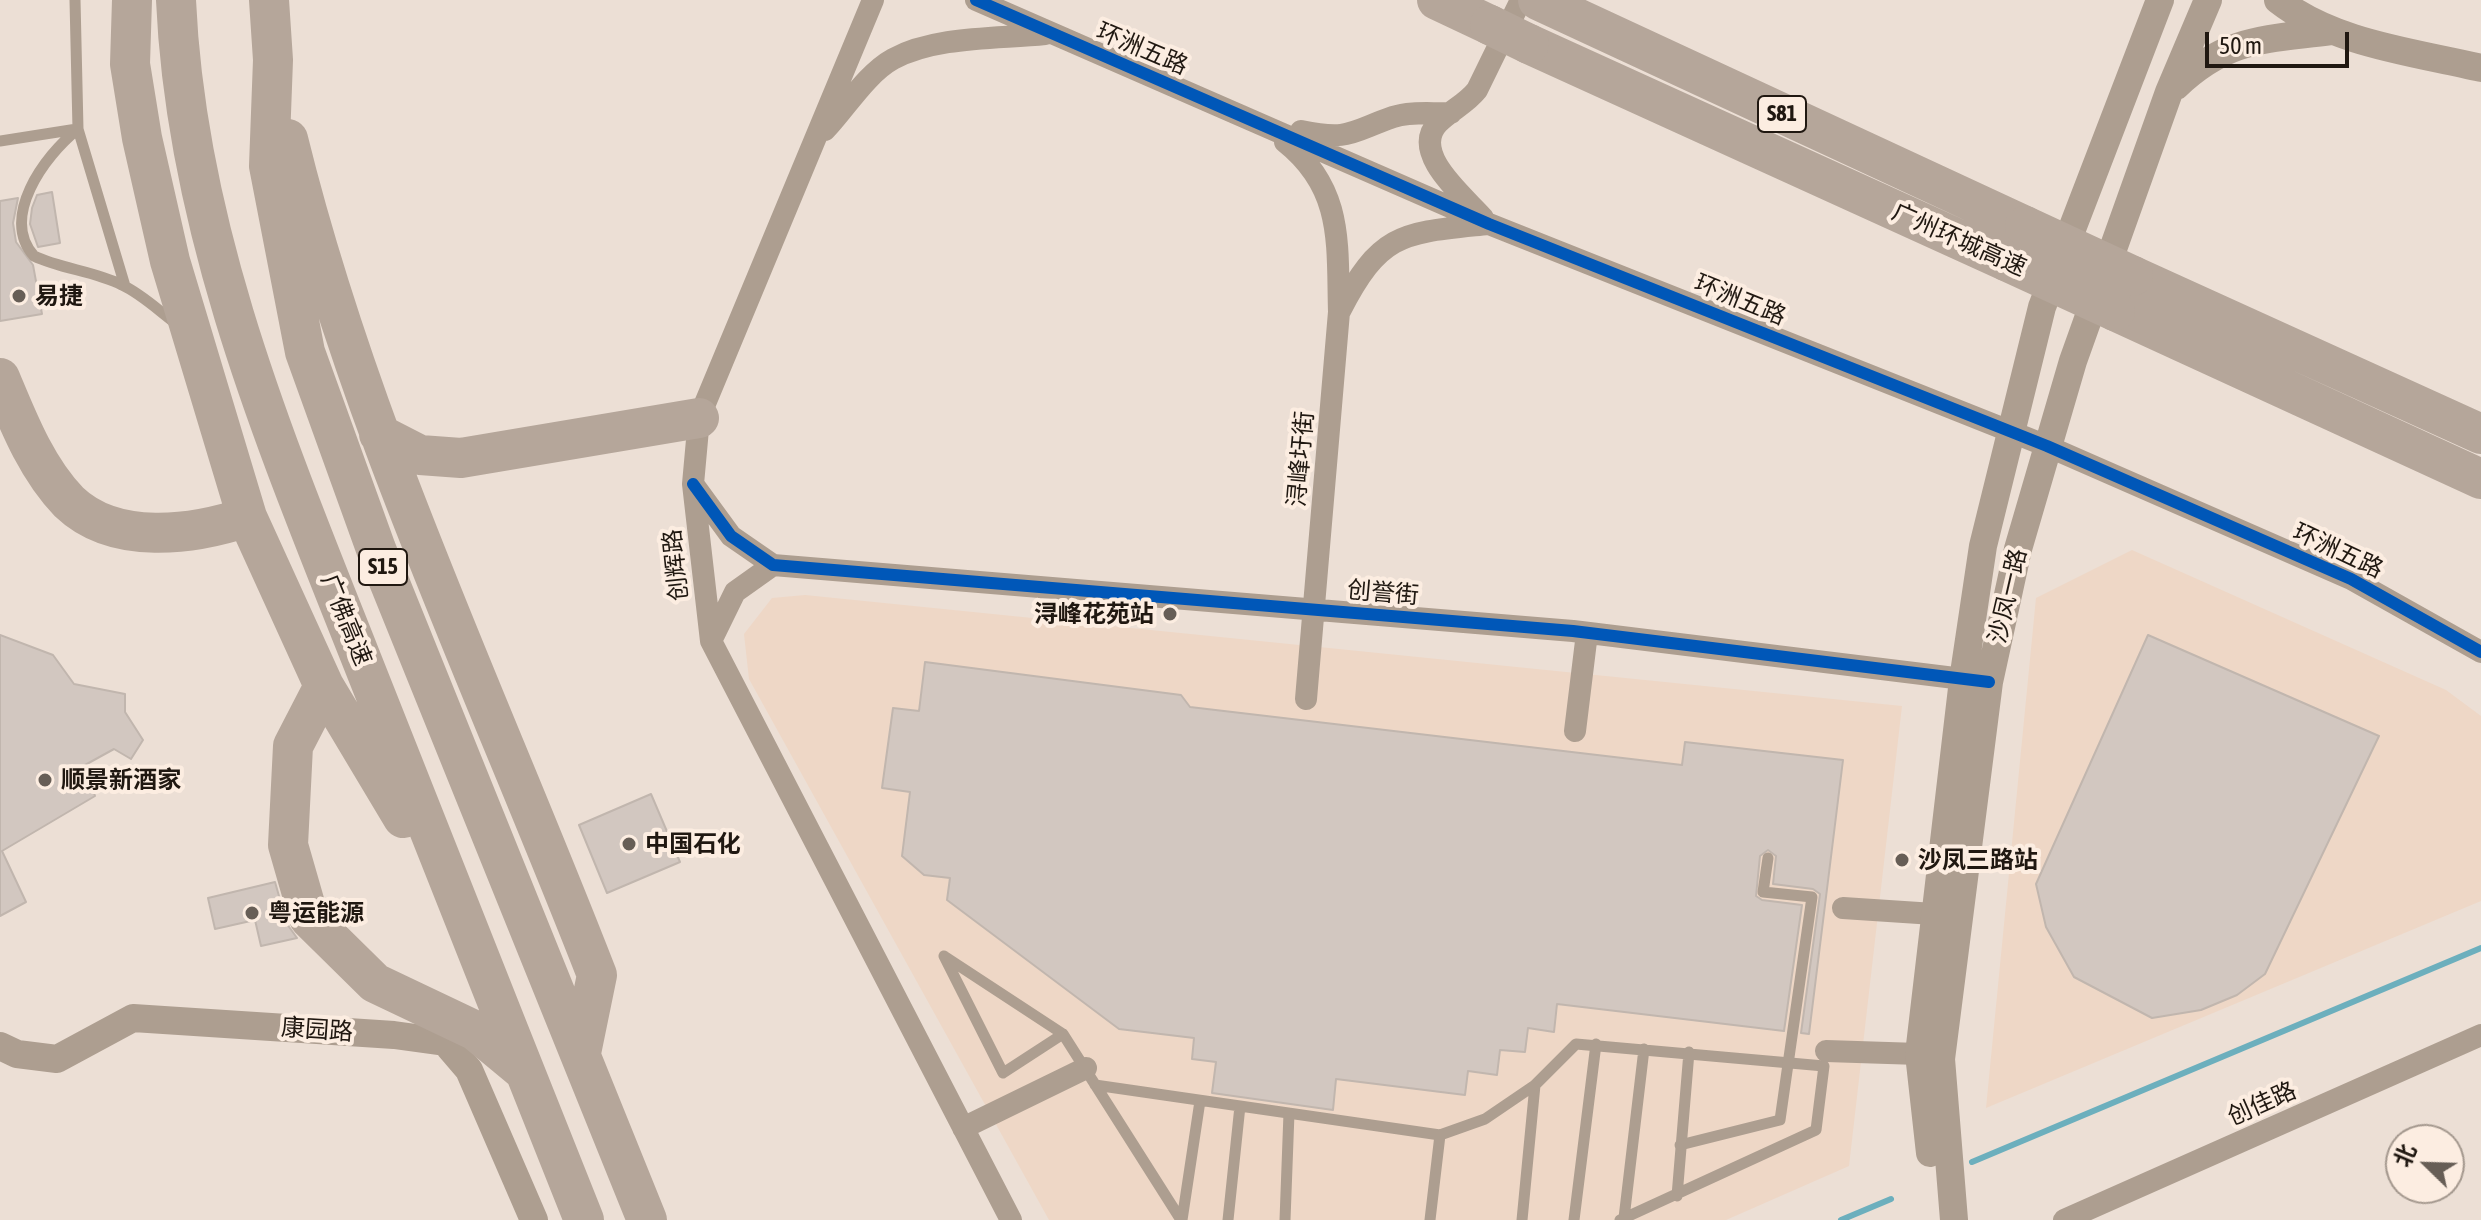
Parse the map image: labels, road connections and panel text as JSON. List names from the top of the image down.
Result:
{
  "streets": {
    "highway": [
      "S81",
      "广州环城高速",
      "S15",
      "广佛高速"
    ],
    "street": [
      "环洲五路",
      "浔峰圩街",
      "创辉路",
      "创誉街",
      "沙凤一路",
      "康园路",
      "创佳路"
    ]
  },
  "crossings": [
    ["环洲五路", "浔峰圩街"],
    ["环洲五路", "沙凤一路"],
    ["浔峰圩街", "创誉街"],
    ["创誉街", "沙凤一路"]
  ],
  "places": [
    "易捷",
    "浔峰花苑站",
    "顺景新酒家",
    "中国石化",
    "沙凤三路站",
    "粤运能源"
  ],
  "scale_bar": "50 m",
  "north": "top left"
}
